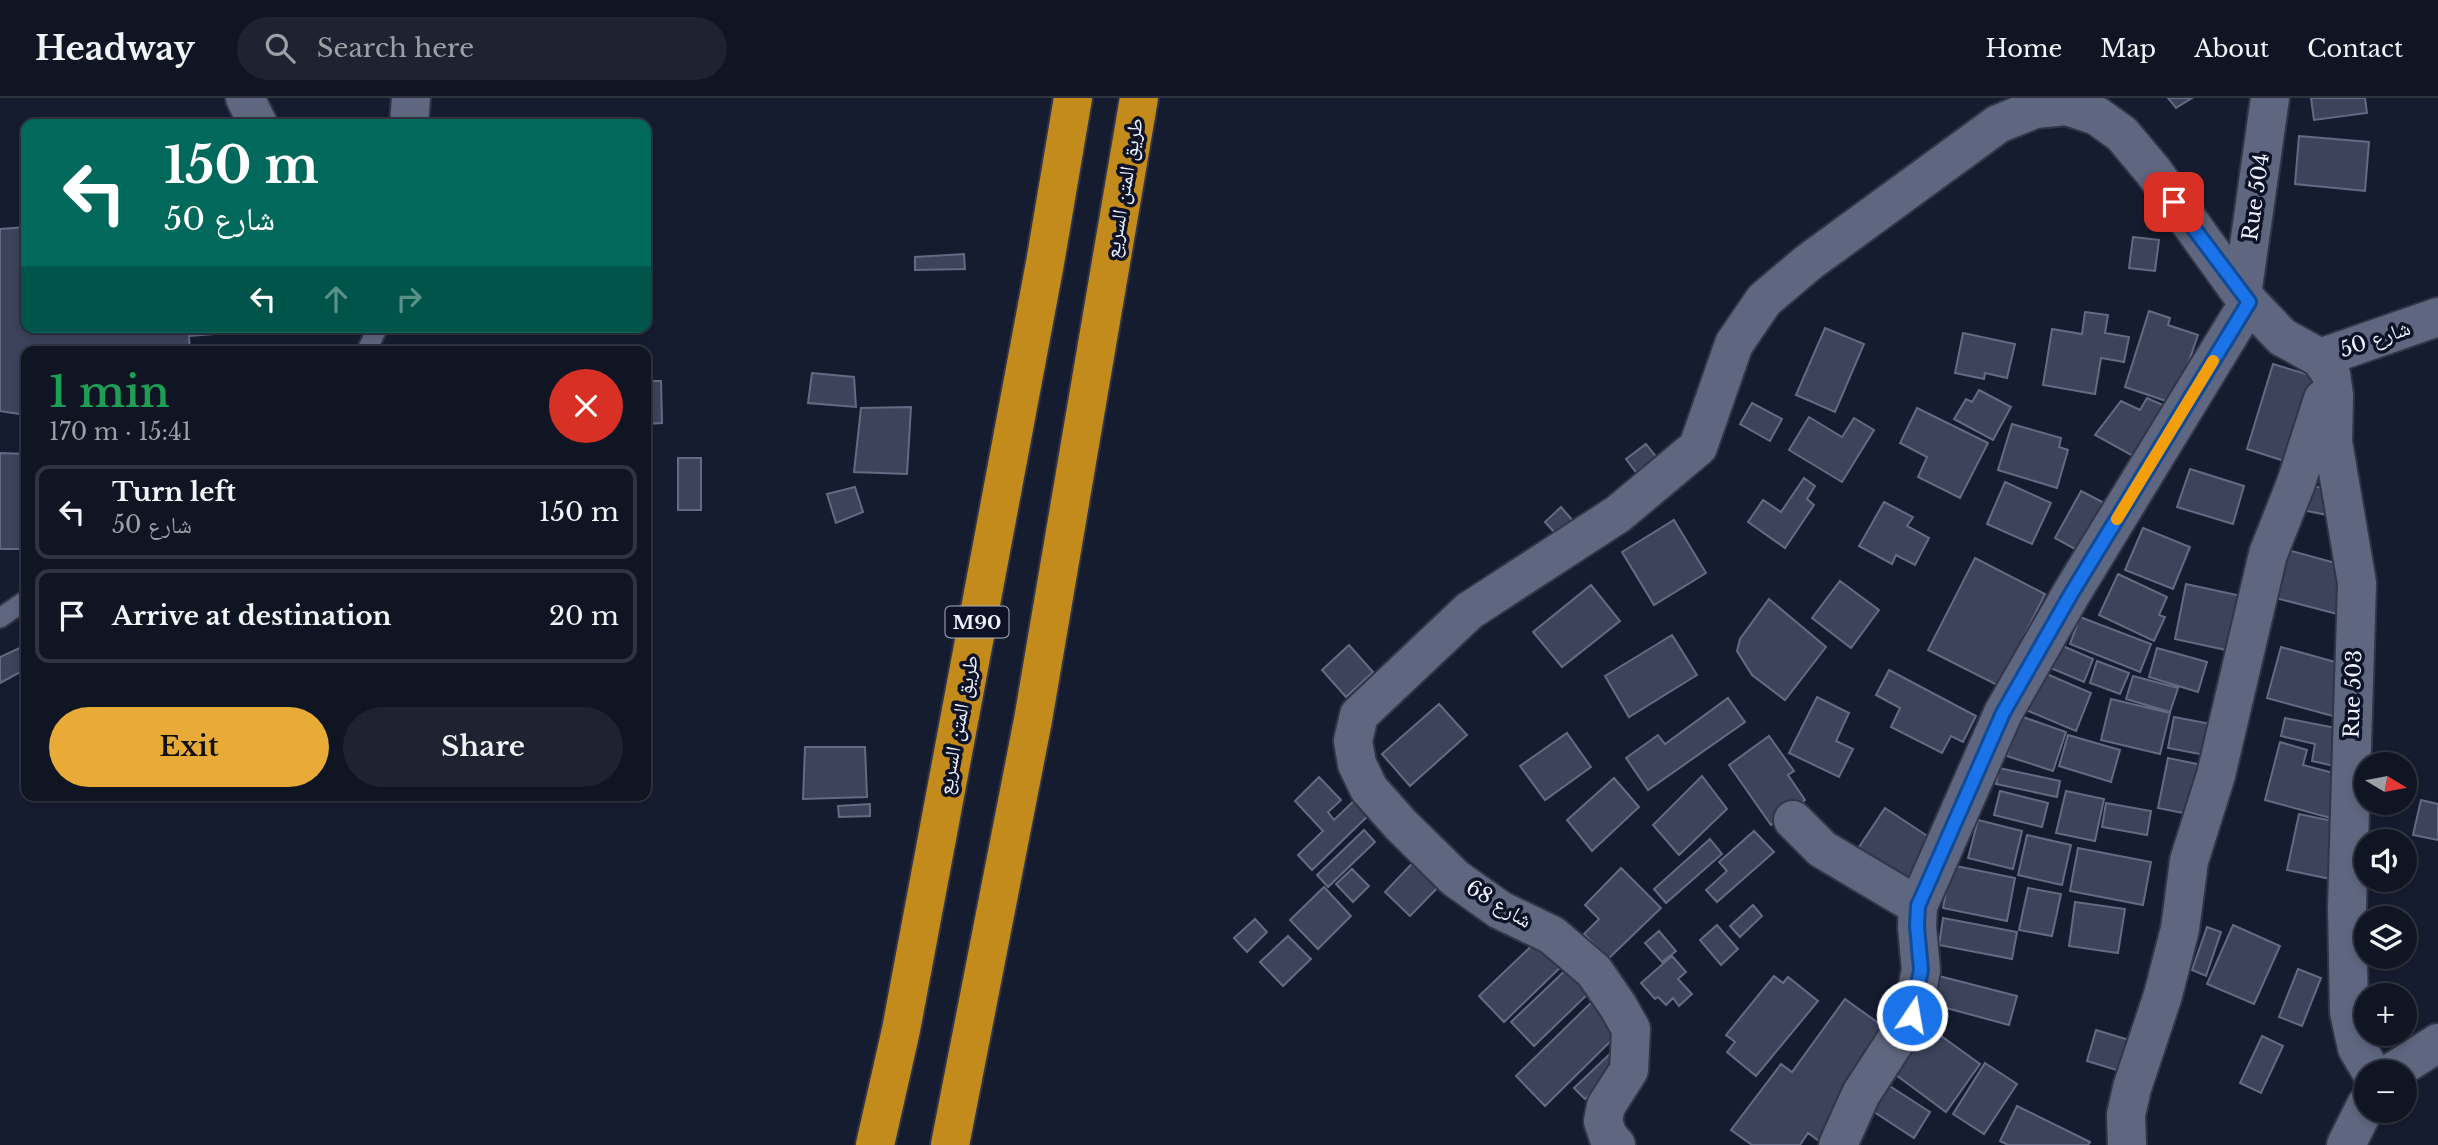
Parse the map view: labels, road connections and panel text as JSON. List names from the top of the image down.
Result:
{
  "streets": {
    "highway": ["طريق المتن السريع", "M90"],
    "street": [
      "Rue 504",
      "شارع 50",
      "Rue 503",
      "شارع 68"
    ]
  },
  "crossings": [
    ["Rue 504", "شارع 50"],
    ["شارع 50", "Rue 503"],
    ["شارع 50", "شارع 68"]
  ],
  "north": "right",
  "page": {
    "header": "Headway",
    "search": "Search here",
    "nav": [
      "Home",
      "Map",
      "About",
      "Contact"
    ],
    "turn": ["150 m", "شارع 50"],
    "heading": ["1 min", "170 m · 15:41"],
    "list": [
      {
        "name": "Turn left",
        "note": "شارع 50",
        "value": "150 m"
      },
      {
        "name": "Arrive at destination",
        "value": "20 m"
      }
    ],
    "buttons": ["Exit", "Share"],
    "map_buttons": ["+", "−"]
  }
}
